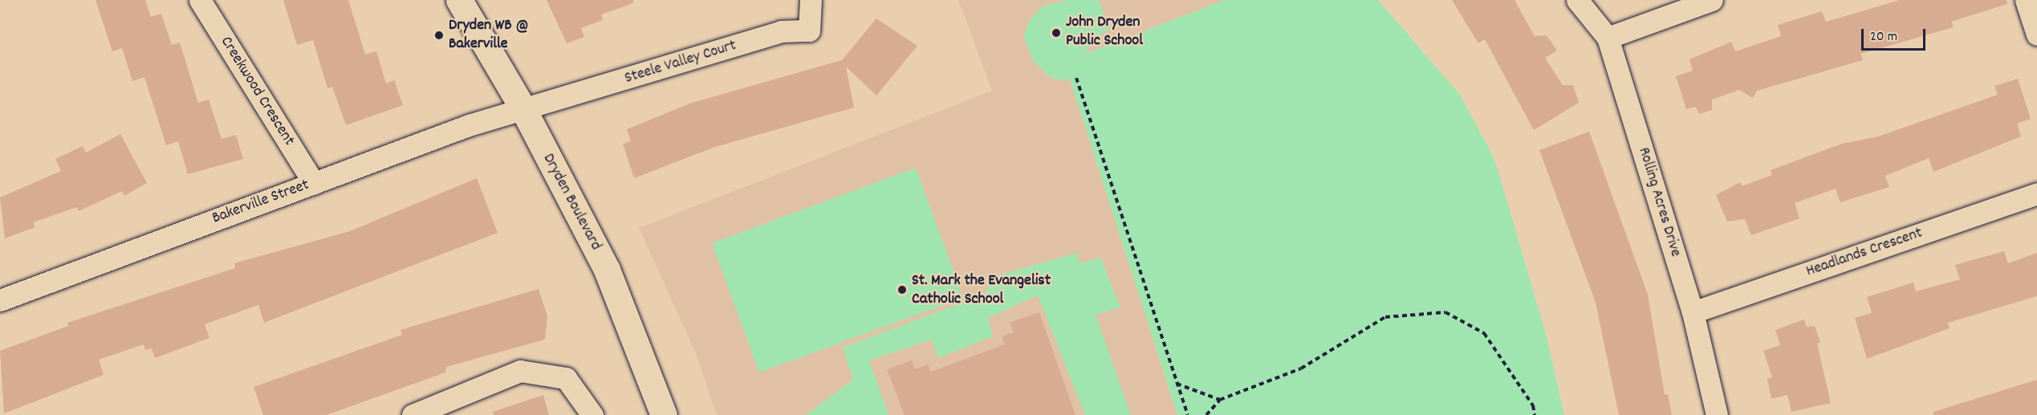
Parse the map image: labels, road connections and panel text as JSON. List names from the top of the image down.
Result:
{
  "streets": {
    "street": [
      "Steele Valley Court",
      "Creekwood Crescent",
      "Bakerville Street",
      "Dryden Boulevard",
      "Rolling Acres Drive",
      "Headlands Crescent"
    ]
  },
  "crossings": [
    ["Steele Valley Court", "Bakerville Street"],
    ["Steele Valley Court", "Dryden Boulevard"],
    ["Creekwood Crescent", "Bakerville Street"],
    ["Bakerville Street", "Dryden Boulevard"],
    ["Rolling Acres Drive", "Headlands Crescent"]
  ],
  "places": ["John Dryden Public School", "Dryden WB @ Bakerville", "St. Mark the Evangelist Catholic School"],
  "scale_bar": "20 m"
}
